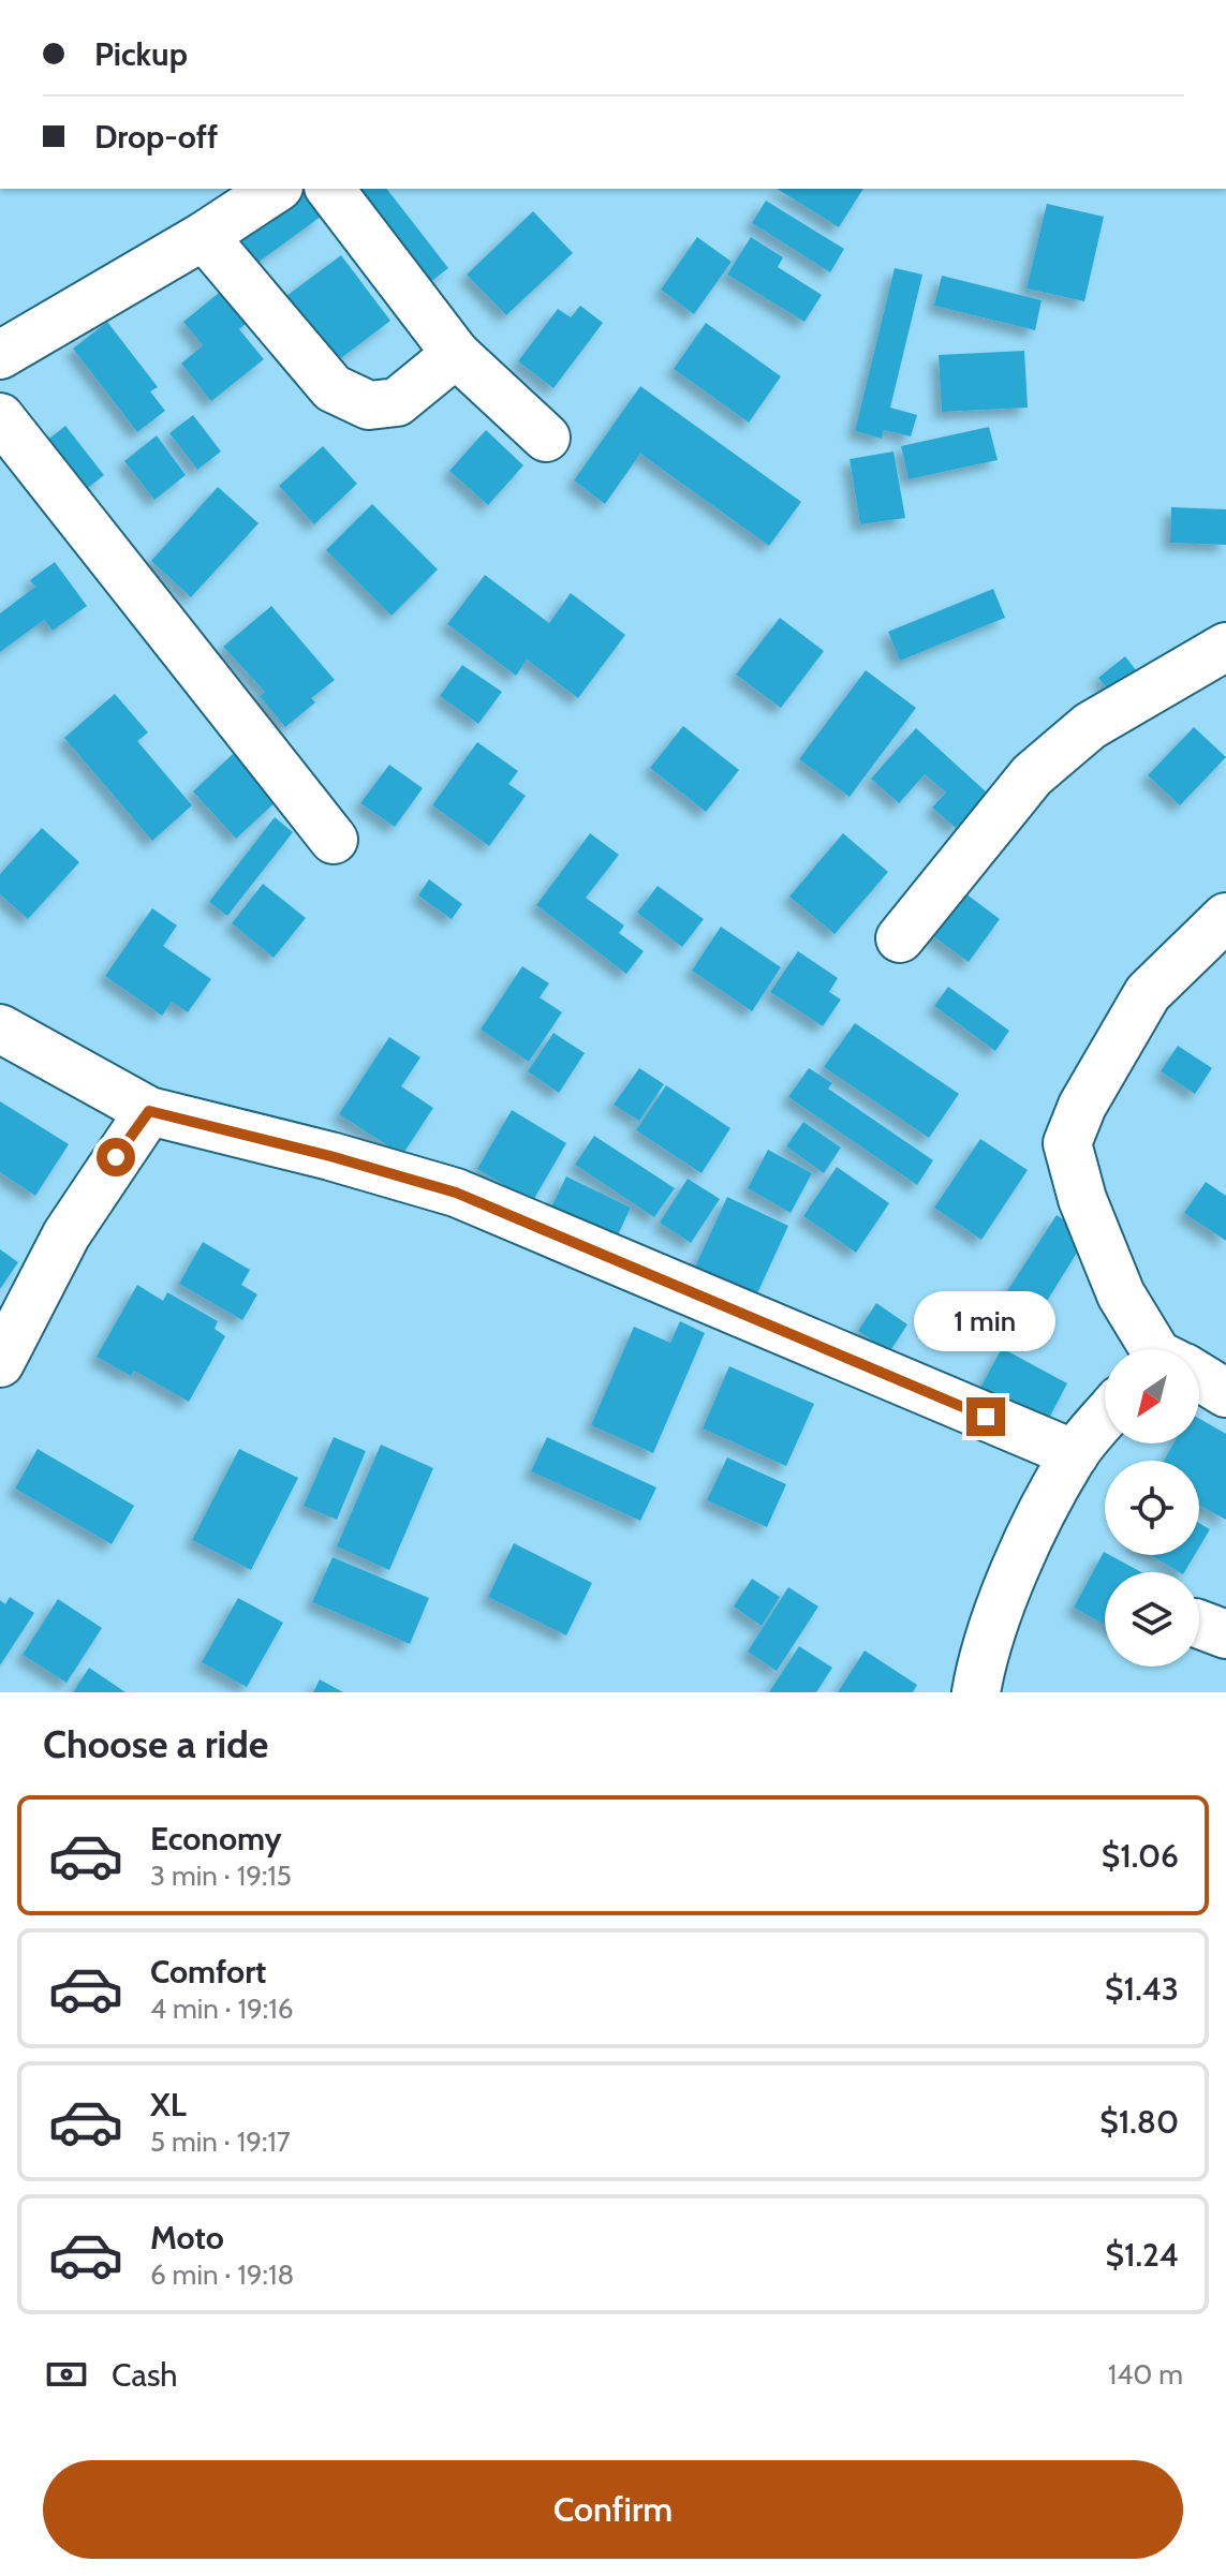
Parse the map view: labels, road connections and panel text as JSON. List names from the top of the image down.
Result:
{
  "north": "bottom left",
  "page": {
    "banner": ["Pickup", "Drop-off"],
    "bubble": "1 min",
    "heading": "Choose a ride",
    "list": [
      {
        "name": "Economy",
        "note": "3 min · 19:15",
        "value": "$1.06"
      },
      {
        "name": "Comfort",
        "note": "4 min · 19:16",
        "value": "$1.43"
      },
      {
        "name": "XL",
        "note": "5 min · 19:17",
        "value": "$1.80"
      },
      {
        "name": "Moto",
        "note": "6 min · 19:18",
        "value": "$1.24"
      }
    ],
    "pay": ["Cash", "140 m"],
    "buttons": "Confirm"
  }
}
